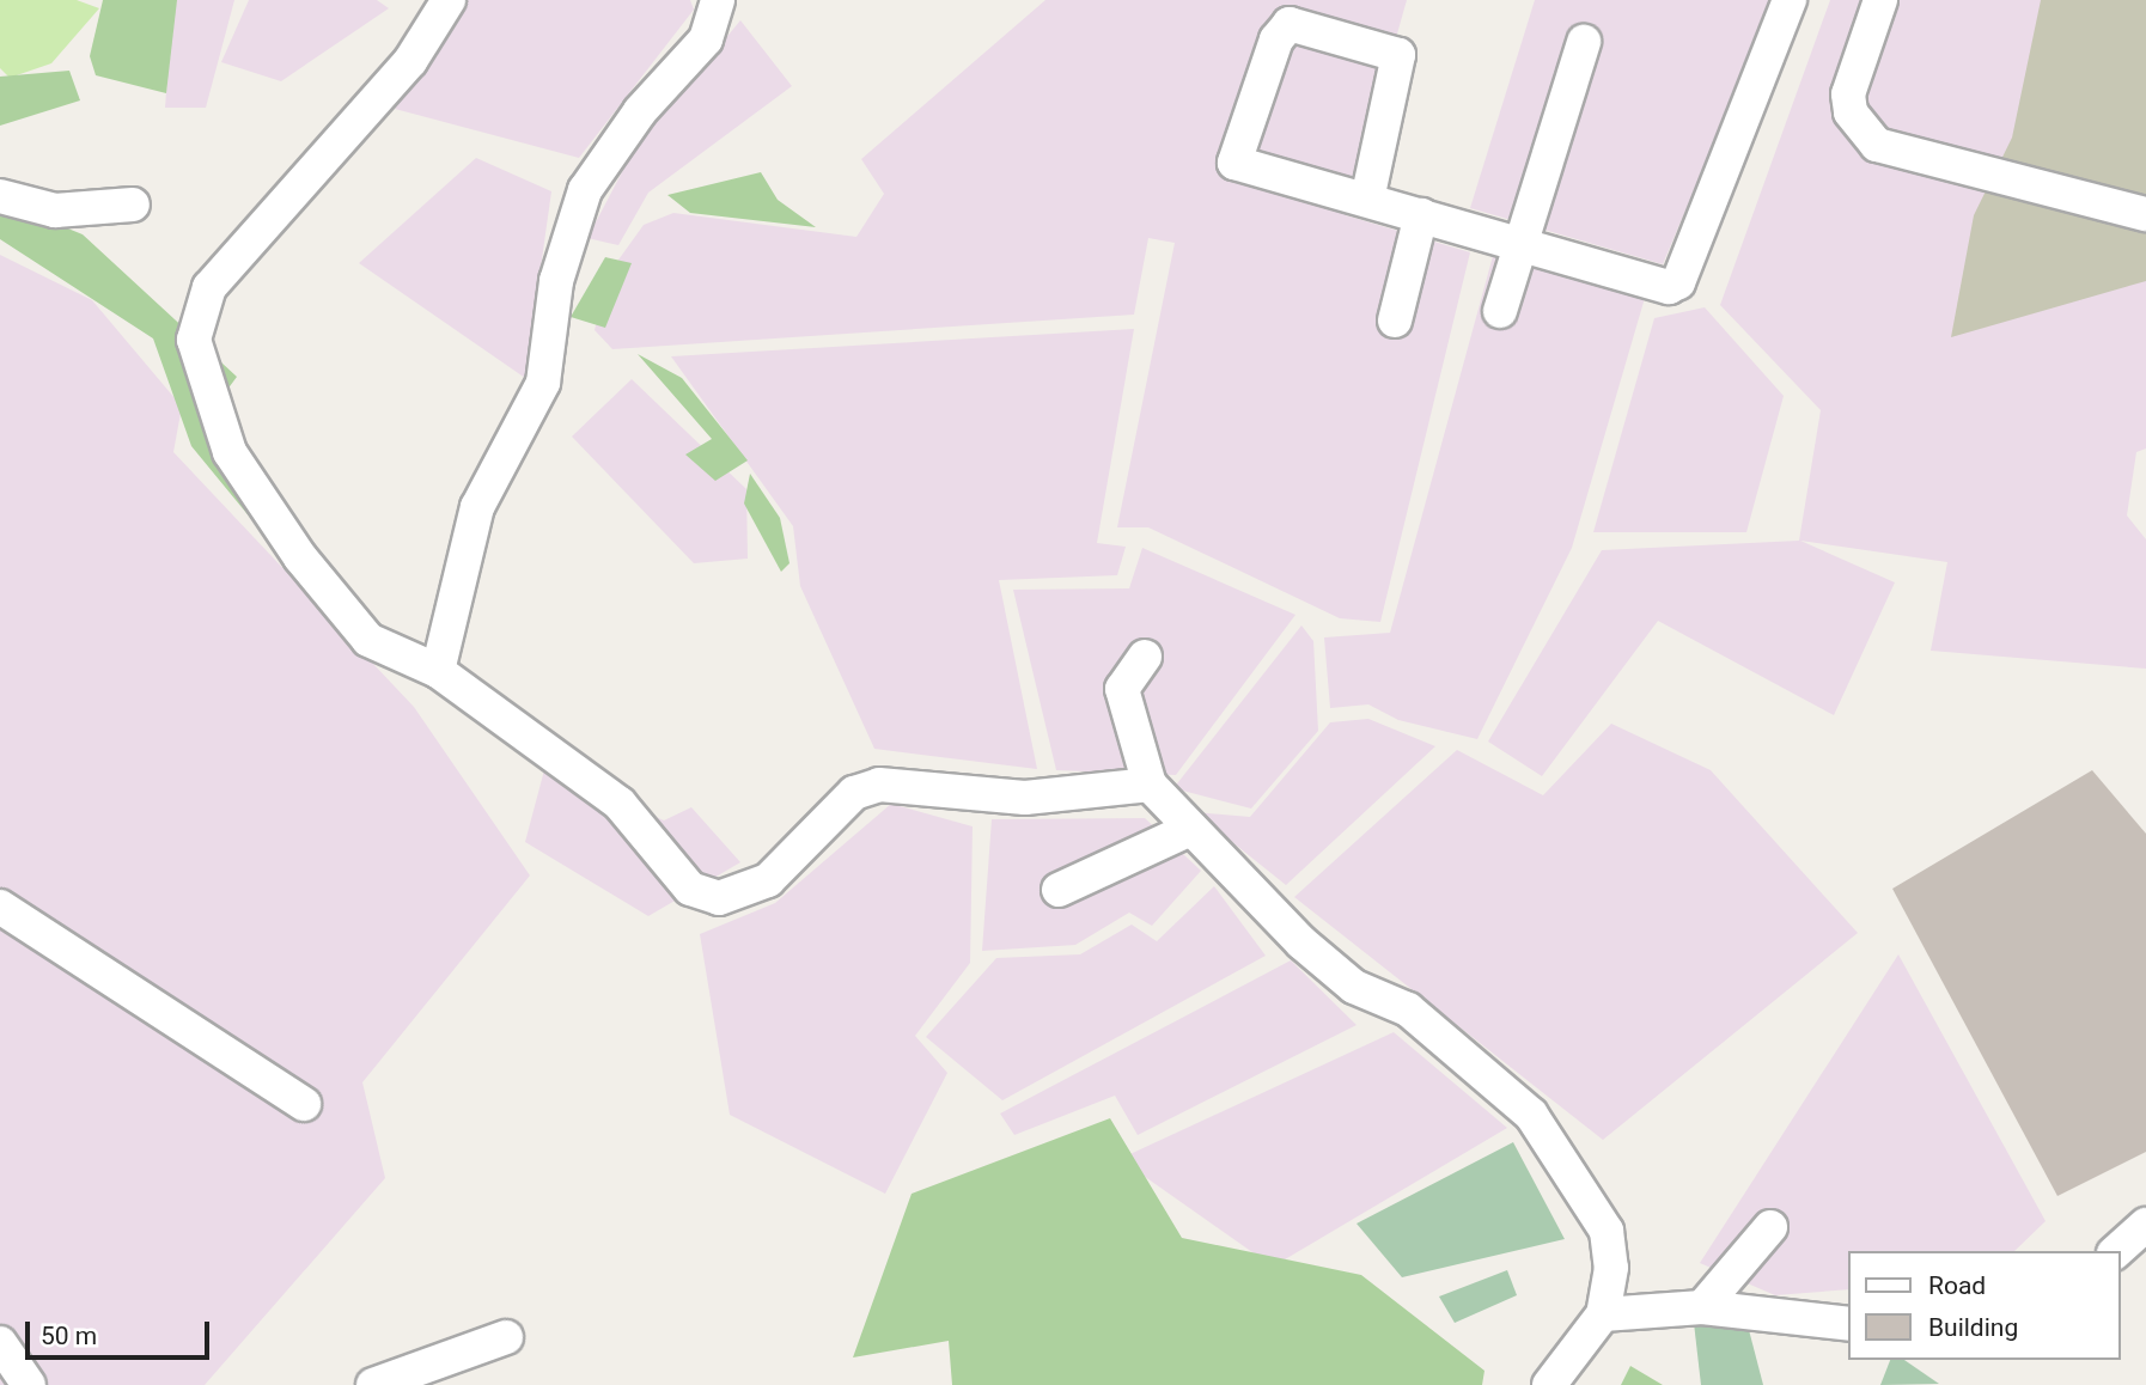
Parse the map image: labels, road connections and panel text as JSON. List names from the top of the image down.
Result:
{
  "legend": ["Road", "Building"],
  "scale_bar": "50 m"
}
